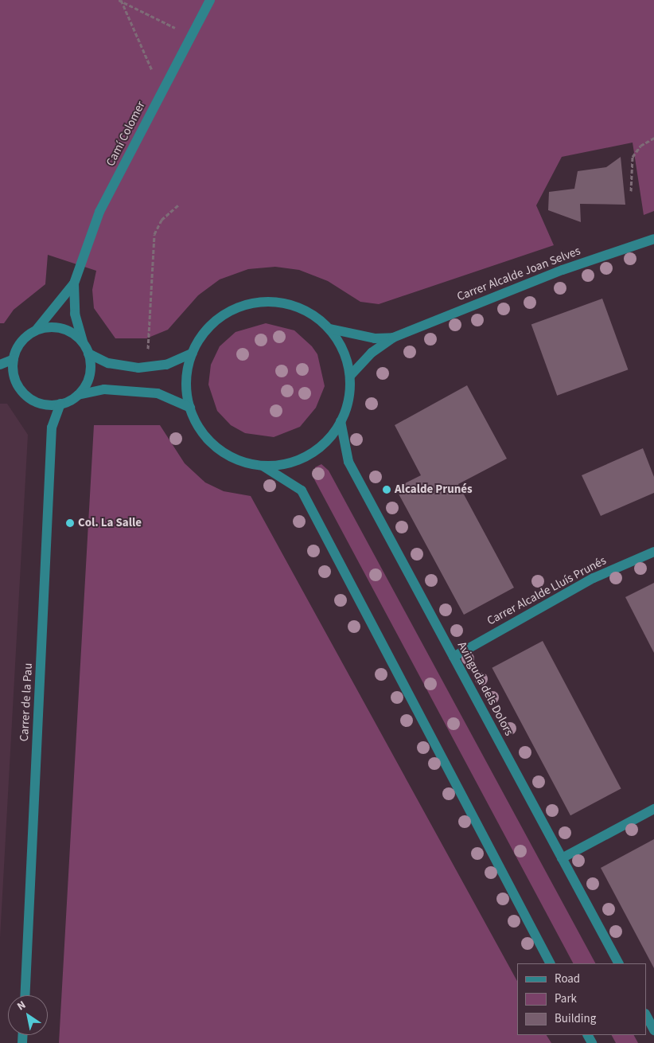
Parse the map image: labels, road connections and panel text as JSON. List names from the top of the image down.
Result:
{
  "streets": {
    "street": [
      "Camí Colomer",
      "Carrer Alcalde Joan Selves",
      "Carrer Alcalde Lluís Prunés",
      "Avinguda dels Dolors",
      "Carrer de la Pau"
    ]
  },
  "crossings": [
    ["Camí Colomer", "Carrer de la Pau"],
    ["Carrer Alcalde Lluís Prunés", "Avinguda dels Dolors"]
  ],
  "places": ["Alcalde Prunés", "Col. La Salle"],
  "legend": ["Road", "Park", "Building"],
  "north": "top left"
}
